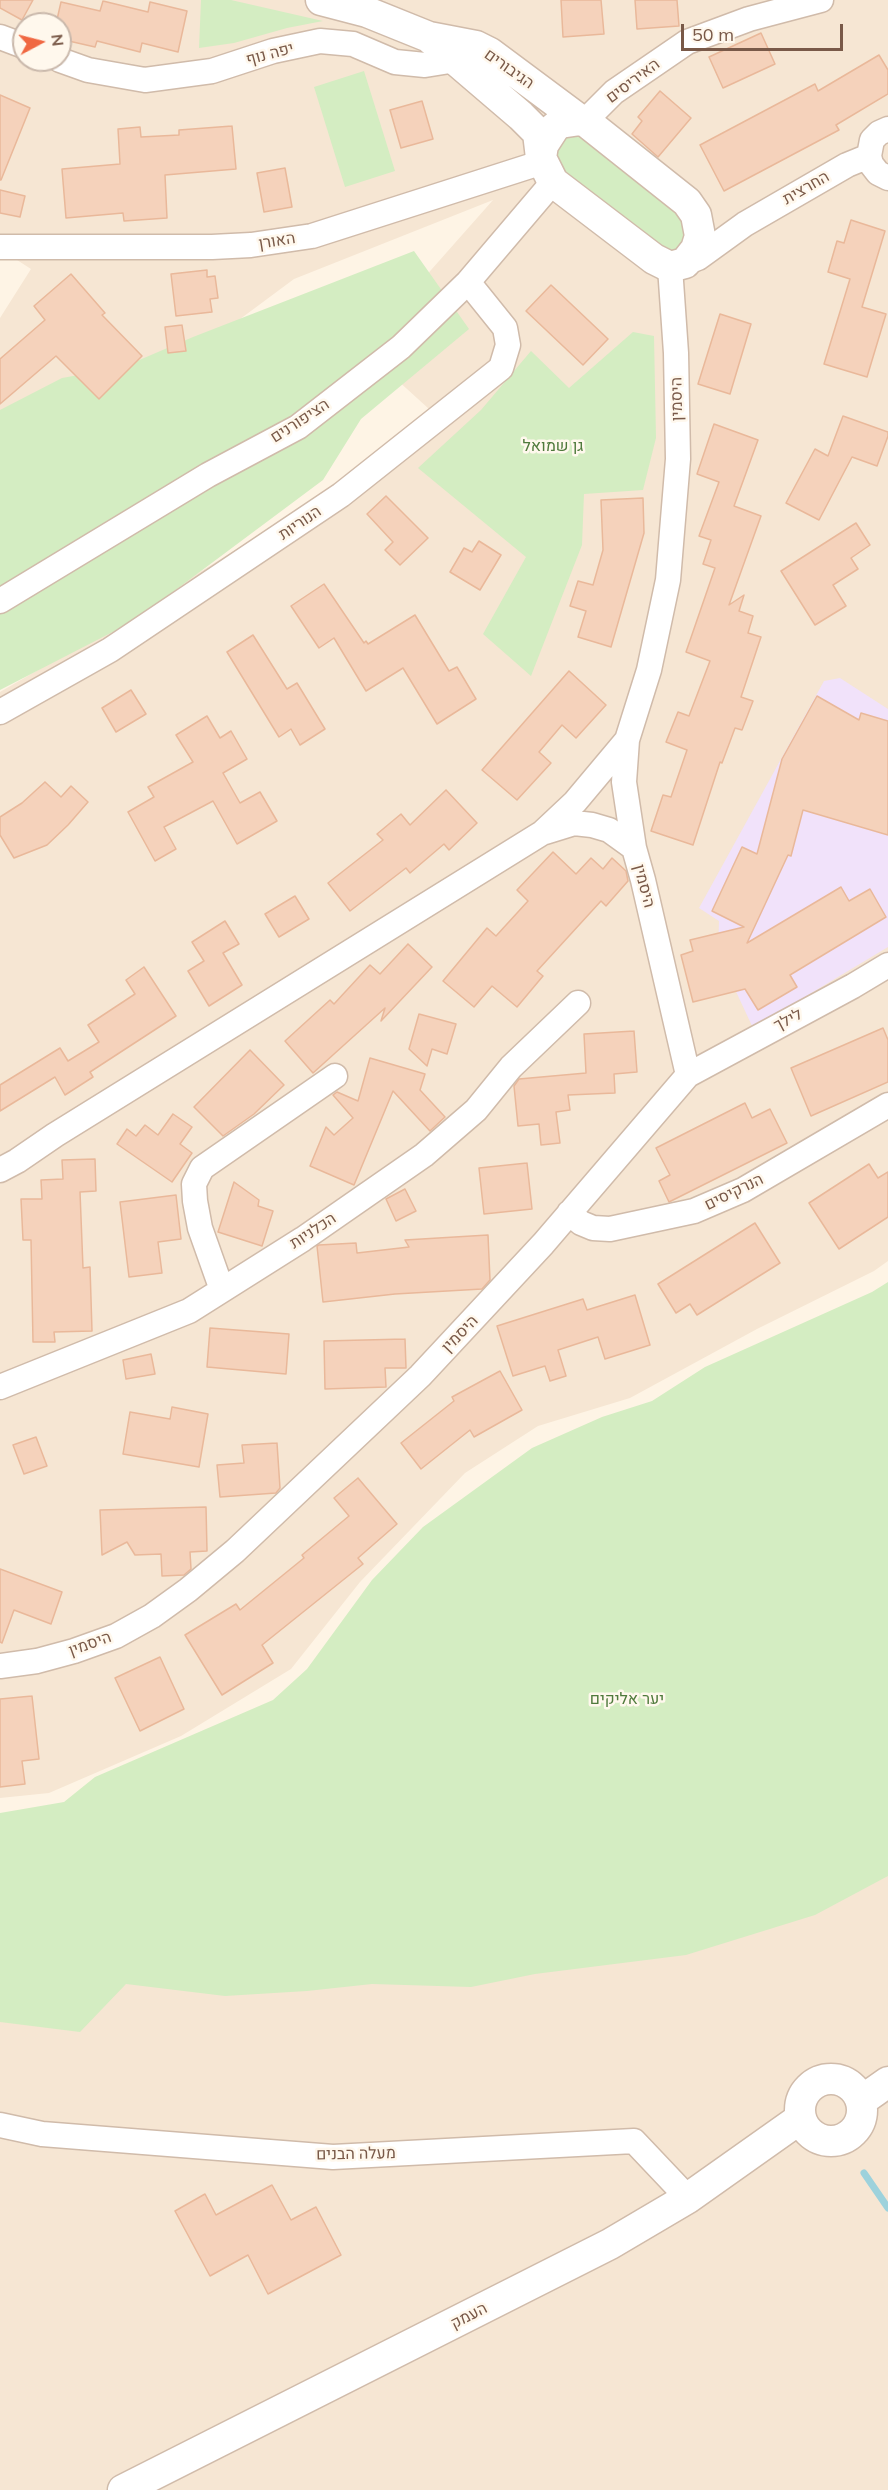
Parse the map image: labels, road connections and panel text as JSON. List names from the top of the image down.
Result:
{
  "streets": {
    "street": [
      "יפה נוף",
      "הגיבורים",
      "האיריסים",
      "החרצית",
      "האורן",
      "היסמין",
      "הציפורנים",
      "הנוריות",
      "לילך",
      "הנרקיסים",
      "הכלניות",
      "מעלה הבנים",
      "העמק"
    ]
  },
  "crossings": [
    ["יפה נוף", "הגיבורים"],
    ["הגיבורים", "האיריסים"],
    ["הגיבורים", "החרצית"],
    ["הגיבורים", "האורן"],
    ["הגיבורים", "הציפורנים"],
    ["החרצית", "היסמין"],
    ["האורן", "הציפורנים"],
    ["היסמין", "לילך"],
    ["היסמין", "הנרקיסים"],
    ["הציפורנים", "הנוריות"],
    ["מעלה הבנים", "העמק"]
  ],
  "parks": ["גן שמואל", "יער אליקים"],
  "scale_bar": "50 m",
  "north": "right"
}
